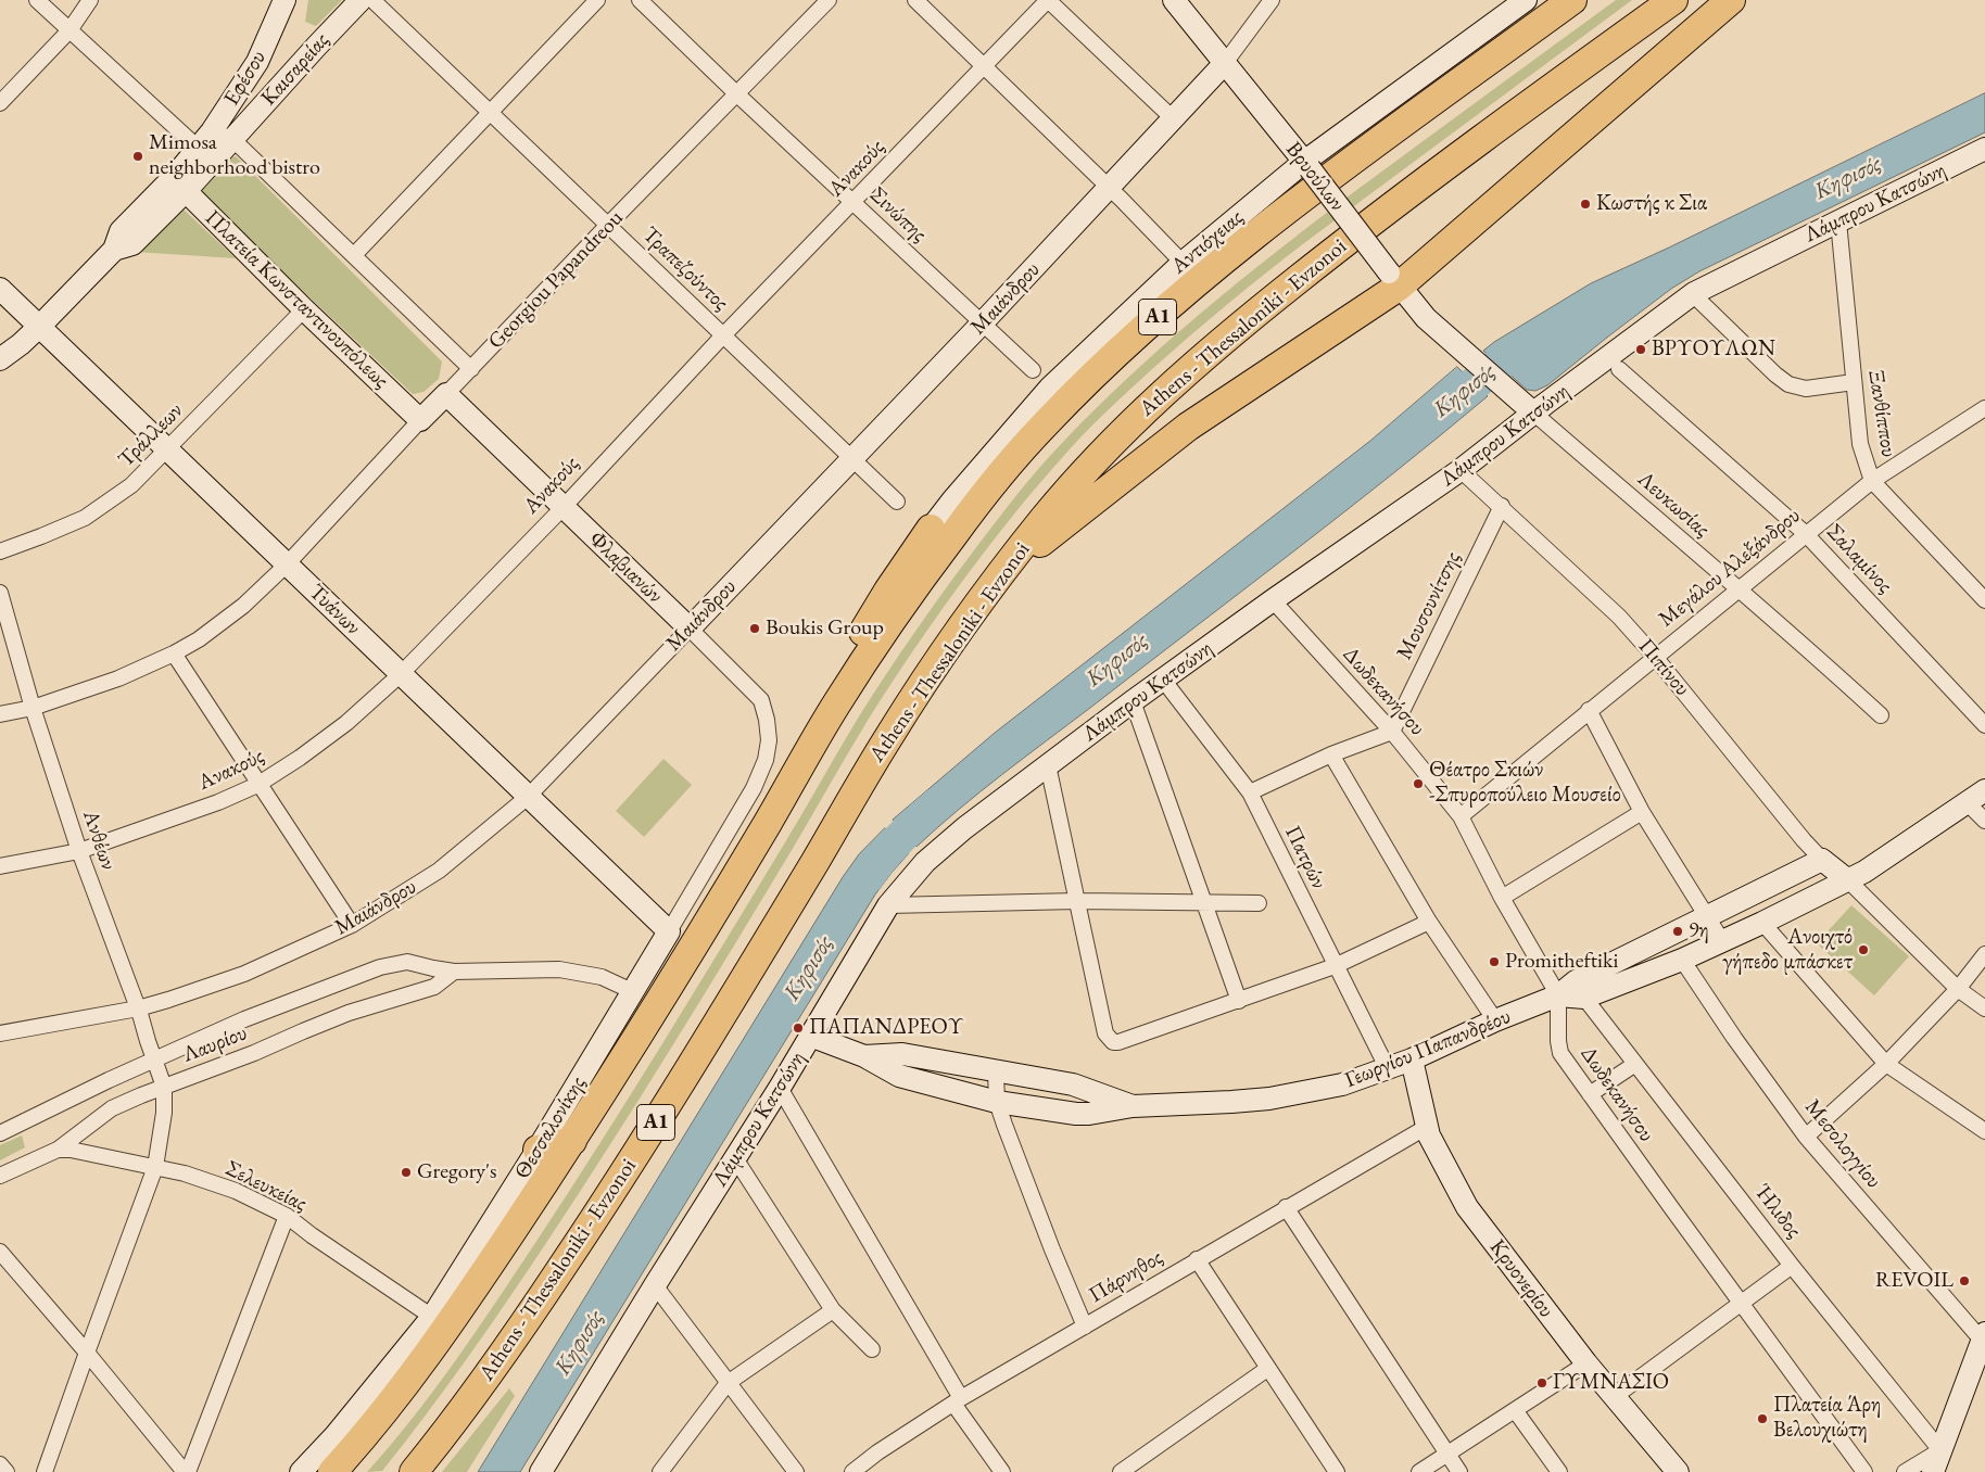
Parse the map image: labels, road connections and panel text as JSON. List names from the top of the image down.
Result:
{
  "streets": {
    "highway": ["Α1", "Athens - Thessaloniki - Evzonoi"],
    "street": [
      "Καισαρείας",
      "Εφέσου",
      "Ανακούς",
      "Βρυούλων",
      "Λάμπρου Κατσώνη",
      "Σινώπης",
      "Αντιόχειας",
      "Τραπεζούντος",
      "Georgiou Papandreou",
      "Μαιάνδρου",
      "Πλατεία Κωνσταντινουπόλεως",
      "Ξανθίππου",
      "Τράλλεων",
      "Λευκωσίας",
      "Σαλαμίνος",
      "Φλαβιανών",
      "Μεγάλου Αλεξάνδρου",
      "Μουσουνίτσης",
      "Τυάνων",
      "Πιπίνου",
      "Δωδεκανήσου",
      "Ανθέων",
      "Πατρών",
      "Λαυρίου",
      "Γεωργίου Παπανδρέου",
      "Θεσσαλονίκης",
      "Μεσολογγίου",
      "Σελευκείας",
      "Ήλιδος",
      "Πάρνηθος",
      "Κρυονερίου"
    ]
  },
  "crossings": [
    ["Καισαρείας", "Εφέσου"],
    ["Εφέσου", "Πλατεία Κωνσταντινουπόλεως"],
    ["Εφέσου", "Τυάνων"],
    ["Ανακούς", "Σινώπης"],
    ["Ανακούς", "Τραπεζούντος"],
    ["Ανακούς", "Φλαβιανών"],
    ["Ανακούς", "Τυάνων"],
    ["Ανακούς", "Ανθέων"],
    ["Βρυούλων", "Λάμπρου Κατσώνη"],
    ["Βρυούλων", "Αντιόχειας"],
    ["Βρυούλων", "Μαιάνδρου"],
    ["Βρυούλων", "Λευκωσίας"],
    ["Λάμπρου Κατσώνη", "Ξανθίππου"],
    ["Λάμπρου Κατσώνη", "Λευκωσίας"],
    ["Λάμπρου Κατσώνη", "Πιπίνου"],
    ["Λάμπρου Κατσώνη", "Δωδεκανήσου"],
    ["Λάμπρου Κατσώνη", "Πατρών"],
    ["Λάμπρου Κατσώνη", "Γεωργίου Παπανδρέου"],
    ["Σινώπης", "Georgiou Papandreou"],
    ["Σινώπης", "Μαιάνδρου"],
    ["Τραπεζούντος", "Georgiou Papandreou"],
    ["Τραπεζούντος", "Μαιάνδρου"],
    ["Georgiou Papandreou", "Πλατεία Κωνσταντινουπόλεως"],
    ["Georgiou Papandreou", "Φλαβιανών"],
    ["Georgiou Papandreou", "Τυάνων"],
    ["Μαιάνδρου", "Φλαβιανών"],
    ["Μαιάνδρου", "Τυάνων"],
    ["Μαιάνδρου", "Ανθέων"],
    ["Πλατεία Κωνσταντινουπόλεως", "Τράλλεων"],
    ["Ξανθίππου", "Μεγάλου Αλεξάνδρου"],
    ["Τράλλεων", "Τυάνων"],
    ["Λευκωσίας", "Μεγάλου Αλεξάνδρου"],
    ["Σαλαμίνος", "Μεγάλου Αλεξάνδρου"],
    ["Φλαβιανών", "Θεσσαλονίκης"],
    ["Μεγάλου Αλεξάνδρου", "Πιπίνου"],
    ["Μεγάλου Αλεξάνδρου", "Δωδεκανήσου"],
    ["Μουσουνίτσης", "Πιπίνου"],
    ["Μουσουνίτσης", "Δωδεκανήσου"],
    ["Τυάνων", "Θεσσαλονίκης"],
    ["Πιπίνου", "Γεωργίου Παπανδρέου"],
    ["Δωδεκανήσου", "Γεωργίου Παπανδρέου"],
    ["Ανθέων", "Λαυρίου"],
    ["Πατρών", "Γεωργίου Παπανδρέου"],
    ["Λαυρίου", "Σελευκείας"],
    ["Γεωργίου Παπανδρέου", "Μεσολογγίου"],
    ["Γεωργίου Παπανδρέου", "Ήλιδος"],
    ["Γεωργίου Παπανδρέου", "Κρυονερίου"],
    ["Θεσσαλονίκης", "Σελευκείας"],
    ["Πάρνηθος", "Κρυονερίου"]
  ],
  "water": ["Κηφισός"],
  "places": [
    "Mimosa neighborhood bistro",
    "Κωστής κ Σια",
    "ΒΡΥΟΥΛΩΝ",
    "Boukis Group",
    "Θέατρο Σκιών -Σπυροπούλειο Μουσείο",
    "9η",
    "Ανοιχτό γήπεδο μπάσκετ",
    "Promitheftiki",
    "ΠΑΠΑΝΔΡΕΟΥ",
    "Gregory's",
    "REVOIL",
    "ΓΥΜΝΑΣΙΟ",
    "Πλατεία Άρη Βελουχιώτη"
  ]
}
